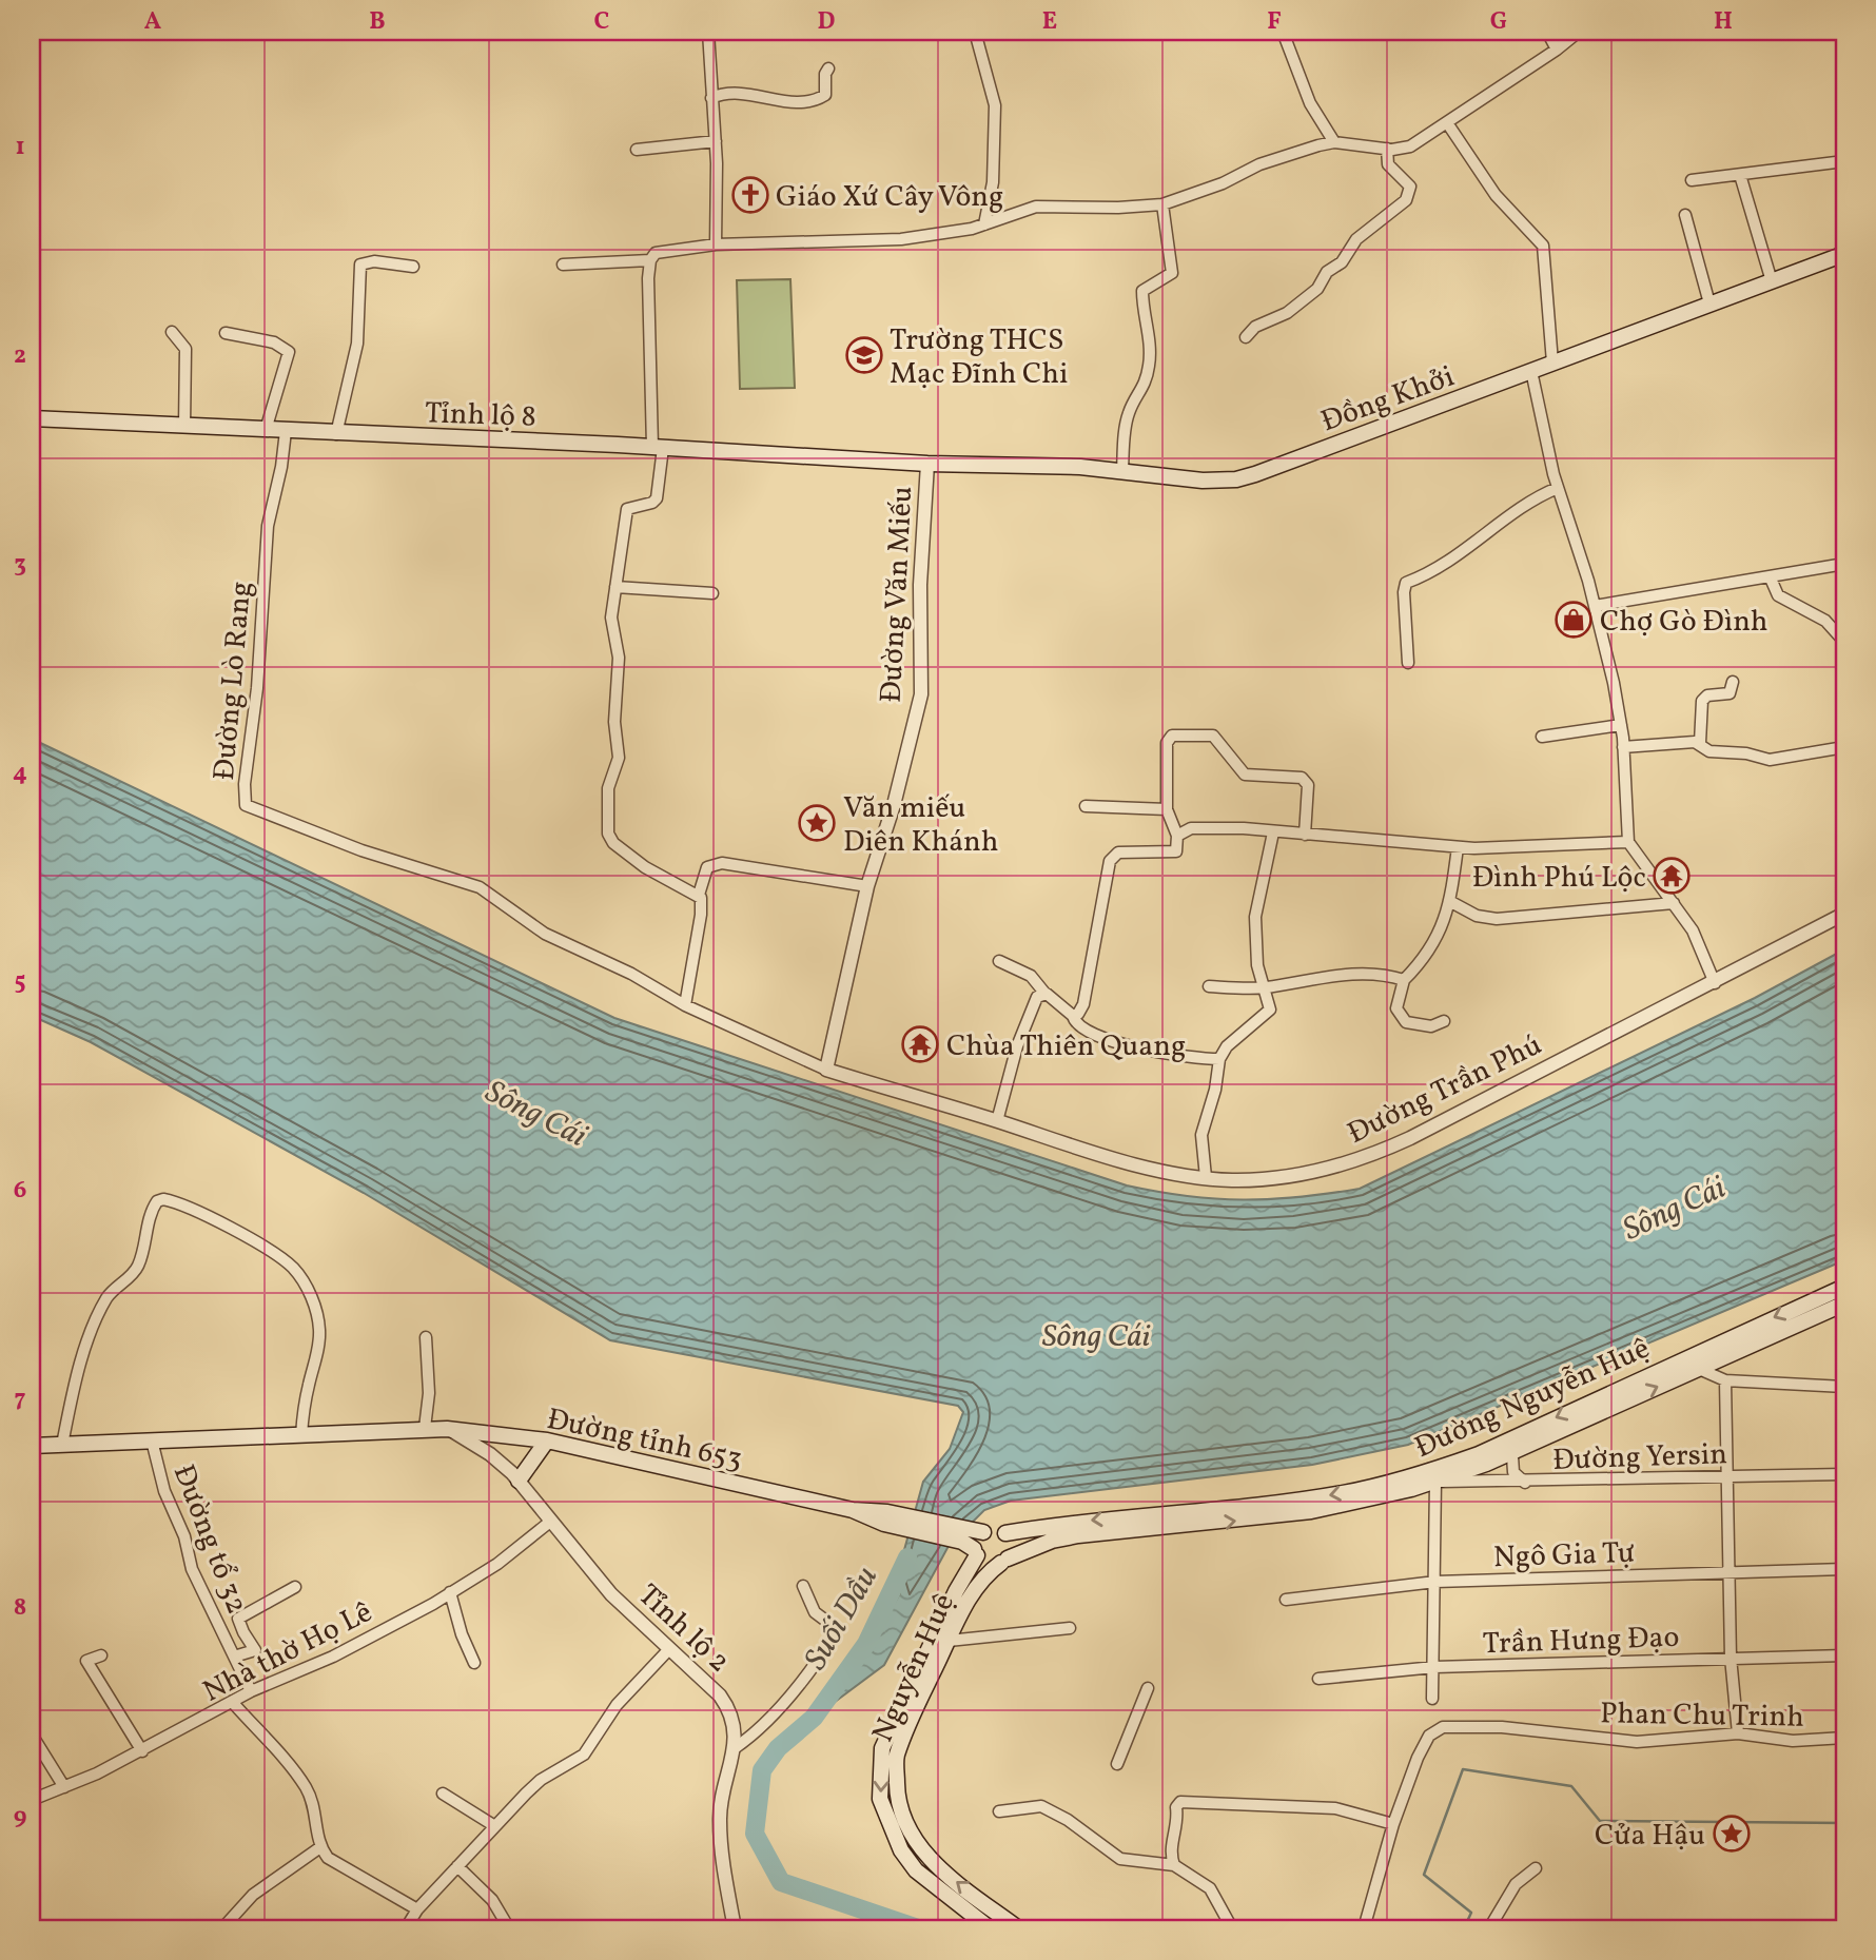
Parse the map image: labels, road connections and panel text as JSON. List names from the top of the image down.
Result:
{
  "streets": {
    "main road": [
      "Đồng Khởi",
      "Tỉnh lộ 8",
      "Đường Nguyễn Huệ",
      "Đường tỉnh 653",
      "Nguyễn Huệ"
    ],
    "street": [
      "Đường Văn Miếu",
      "Đường Lò Rang",
      "Đường Trần Phú",
      "Đường Yersin",
      "Đường tổ 32",
      "Ngô Gia Tự",
      "Tỉnh lộ 2",
      "Trần Hưng Đạo",
      "Nhà thờ Họ Lê",
      "Phan Chu Trinh"
    ]
  },
  "crossings": [
    ["Đồng Khởi", "Tỉnh lộ 8"],
    ["Đồng Khởi", "Đường Văn Miếu"],
    ["Tỉnh lộ 8", "Đường Văn Miếu"],
    ["Tỉnh lộ 8", "Đường Lò Rang"],
    ["Đường Văn Miếu", "Đường Trần Phú"],
    ["Đường Nguyễn Huệ", "Đường tỉnh 653"],
    ["Đường Nguyễn Huệ", "Đường Yersin"],
    ["Đường Nguyễn Huệ", "Nguyễn Huệ"],
    ["Đường tỉnh 653", "Tỉnh lộ 2"],
    ["Đường tỉnh 653", "Nguyễn Huệ"],
    ["Đường tổ 32", "Nhà thờ Họ Lê"],
    ["Tỉnh lộ 2", "Nhà thờ Họ Lê"]
  ],
  "water": ["Sông Cái", "Suối Dầu"],
  "places": {
    "church": ["Giáo Xứ Cây Vông"],
    "school or university": ["Trường THCS Mạc Đĩnh Chi"],
    "shop": ["Chợ Gò Đình"],
    "place": ["Văn miếu Diên Khánh", "Cửa Hậu"],
    "temple": ["Đình Phú Lộc", "Chùa Thiên Quang"]
  },
  "grid": {
    "columns": [
      "A",
      "B",
      "C",
      "D",
      "E",
      "F",
      "G",
      "H"
    ],
    "rows": [
      "1",
      "2",
      "3",
      "4",
      "5",
      "6",
      "7",
      "8",
      "9"
    ]
  }
}
